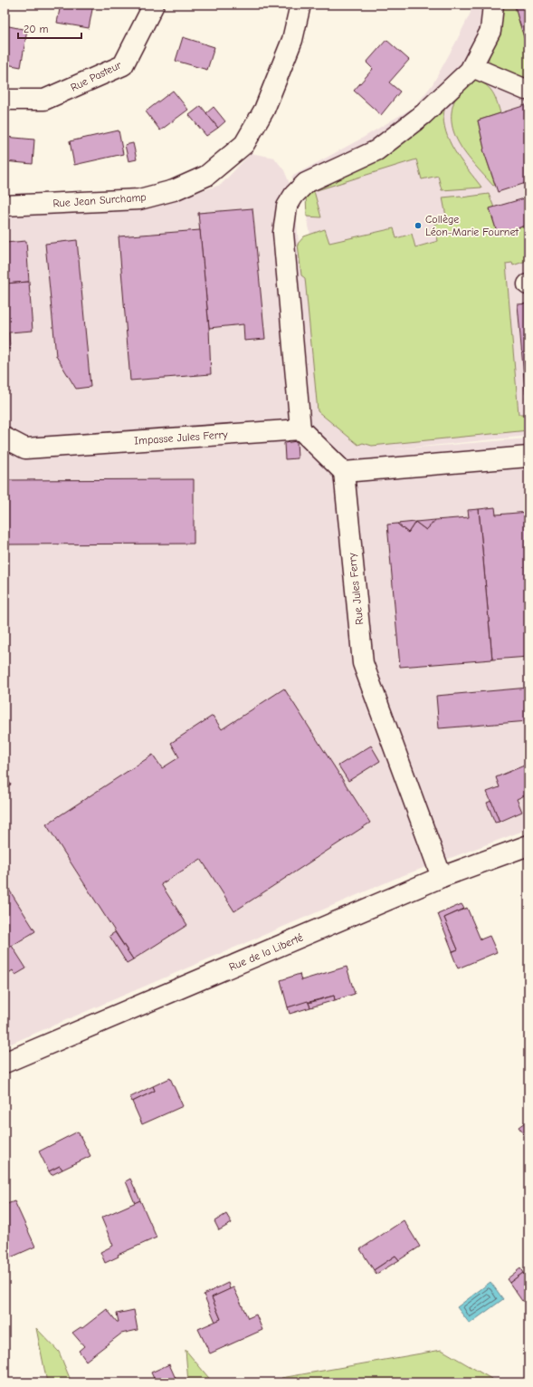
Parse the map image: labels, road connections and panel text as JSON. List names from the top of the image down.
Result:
{
  "streets": {
    "street": [
      "Rue Pasteur",
      "Rue Jean Surchamp",
      "Impasse Jules Ferry",
      "Rue Jules Ferry",
      "Rue de la Liberté"
    ]
  },
  "crossings": [
    ["Rue Jules Ferry", "Rue de la Liberté"]
  ],
  "places": ["Collège Léon-Marie Fournet"],
  "scale_bar": "20 m"
}
